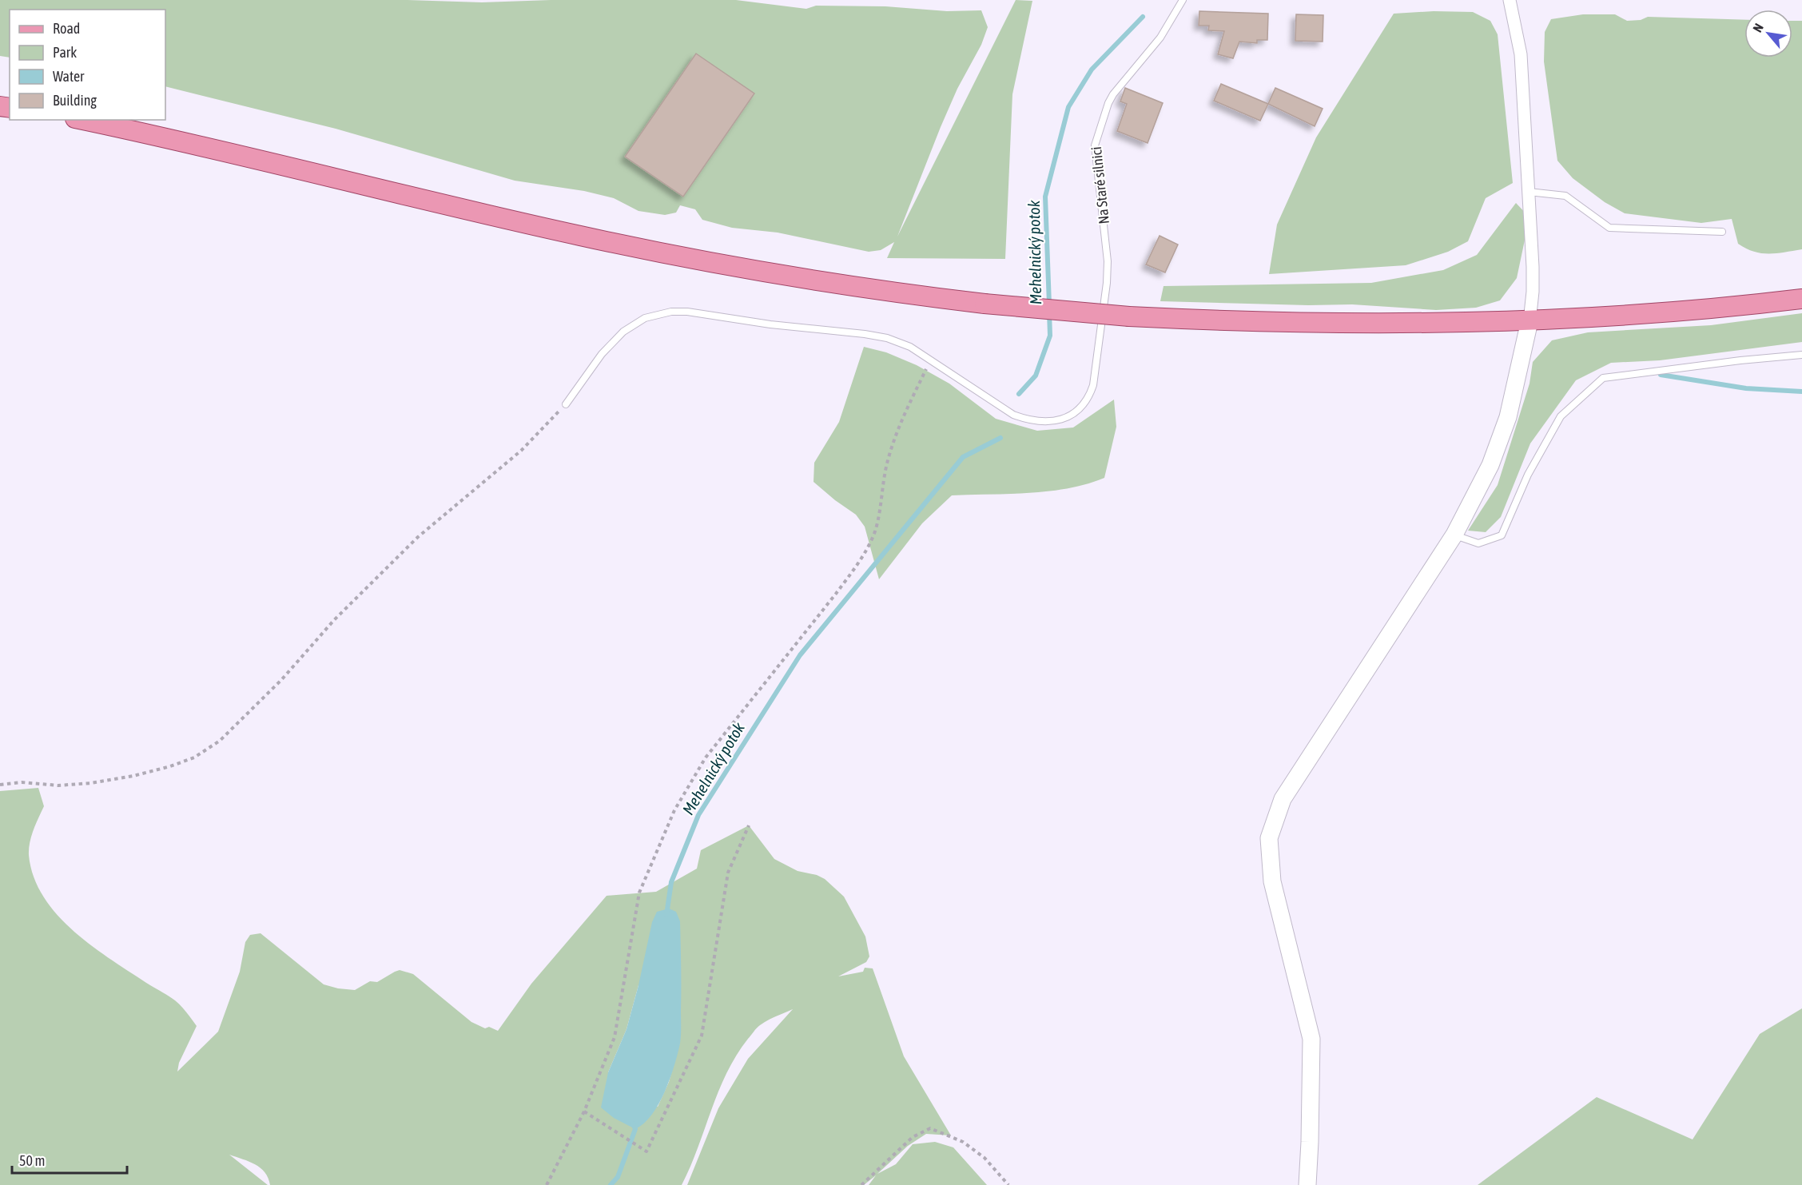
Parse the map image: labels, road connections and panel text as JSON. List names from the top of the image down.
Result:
{
  "streets": {
    "lane": ["Na Staré silnici"]
  },
  "water": ["Mehelnický potok"],
  "legend": [
    "Road",
    "Park",
    "Water",
    "Building"
  ],
  "scale_bar": "50 m",
  "north": "top left"
}
